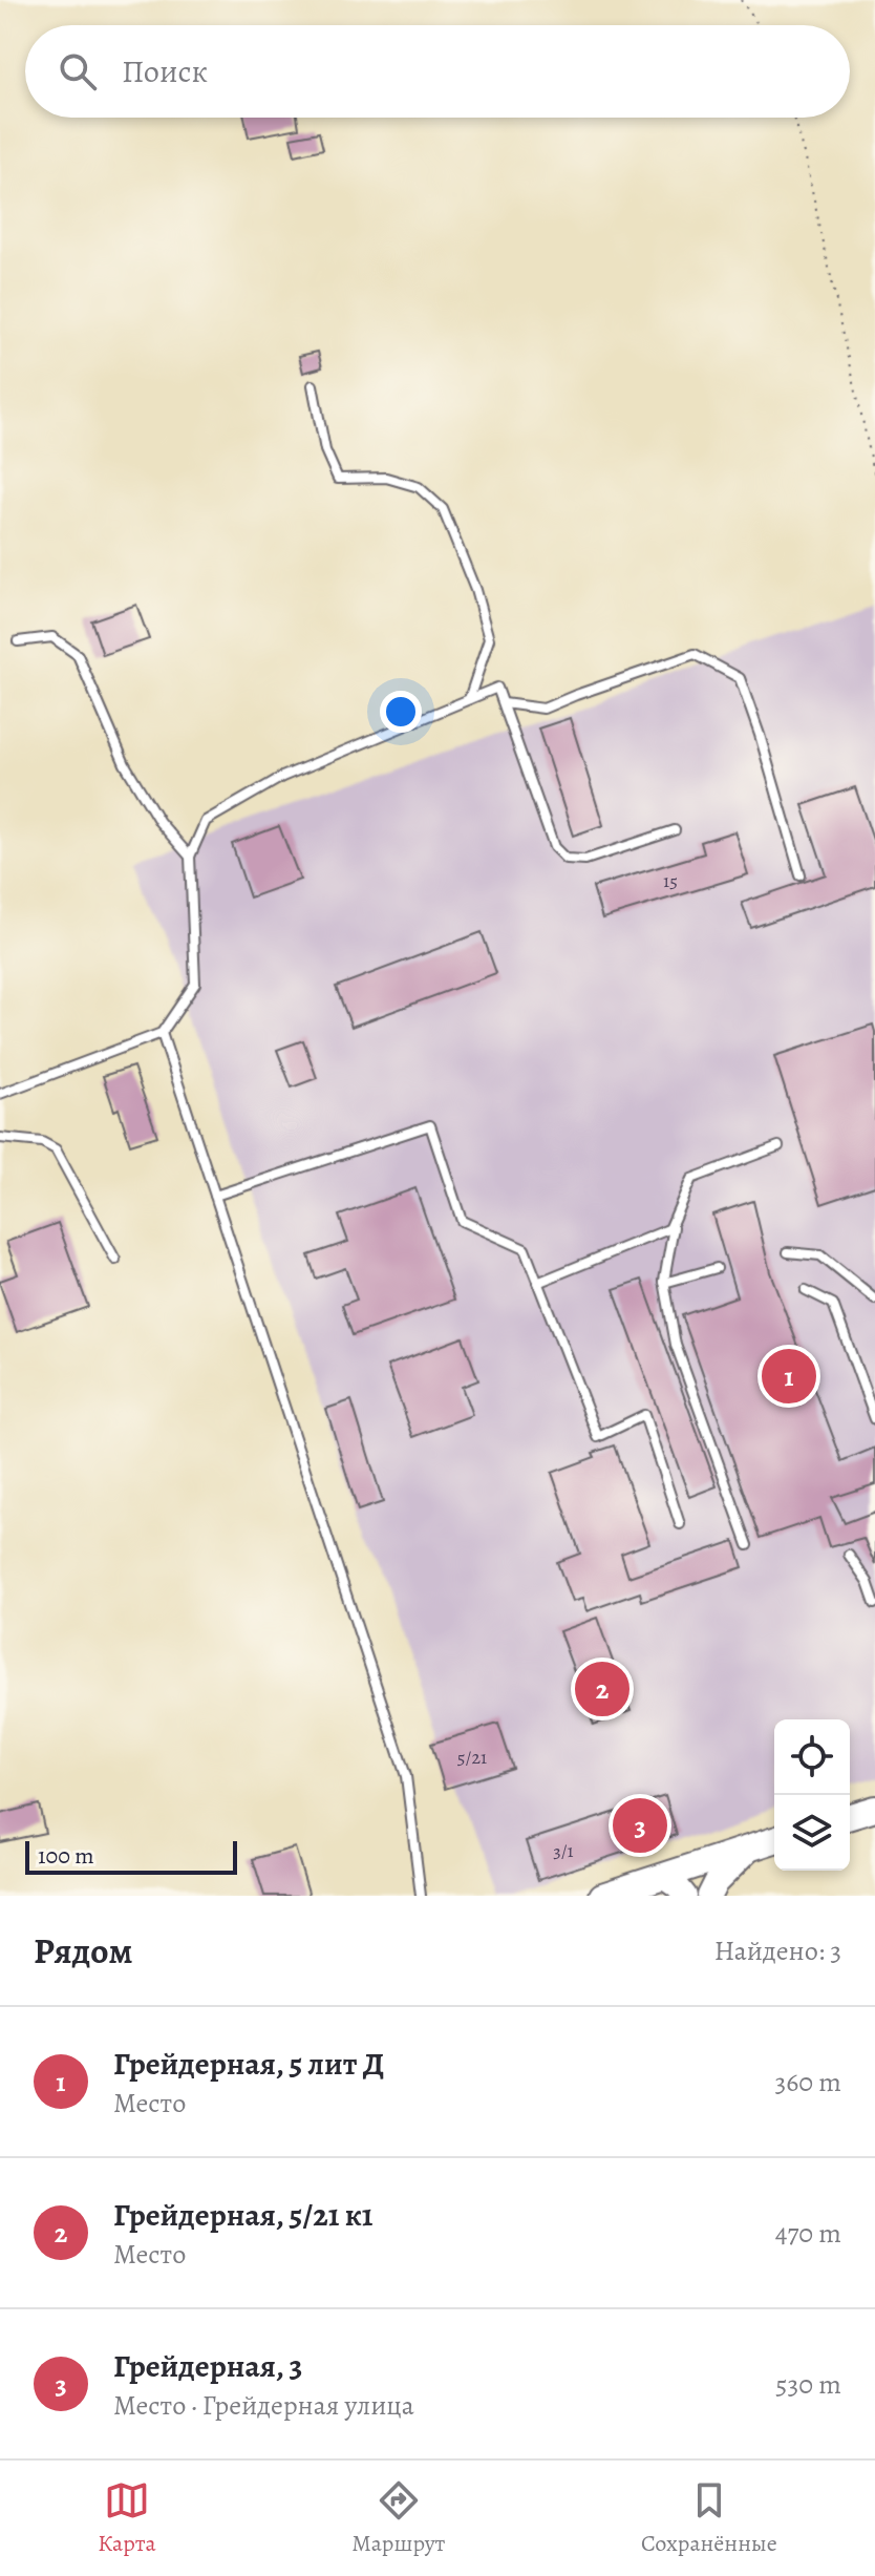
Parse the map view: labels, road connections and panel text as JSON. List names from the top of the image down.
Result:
{
  "house_numbers": ["15", "5/21", "3/1"],
  "scale_bar": "100 m",
  "page": {
    "search": "Поиск",
    "pins": ["1", "2", "3"],
    "scale": "100 m",
    "heading": ["Рядом", "Найдено: 3"],
    "list": [
      {
        "mark": "1",
        "name": "Грейдерная, 5 лит Д",
        "note": "Место",
        "value": "360 m"
      },
      {
        "mark": "2",
        "name": "Грейдерная, 5/21 к1",
        "note": "Место",
        "value": "470 m"
      },
      {
        "mark": "3",
        "name": "Грейдерная, 3",
        "note": "Место · Грейдерная улица",
        "value": "530 m"
      }
    ],
    "nav": ["Карта", "Маршрут", "Сохранённые"]
  }
}
